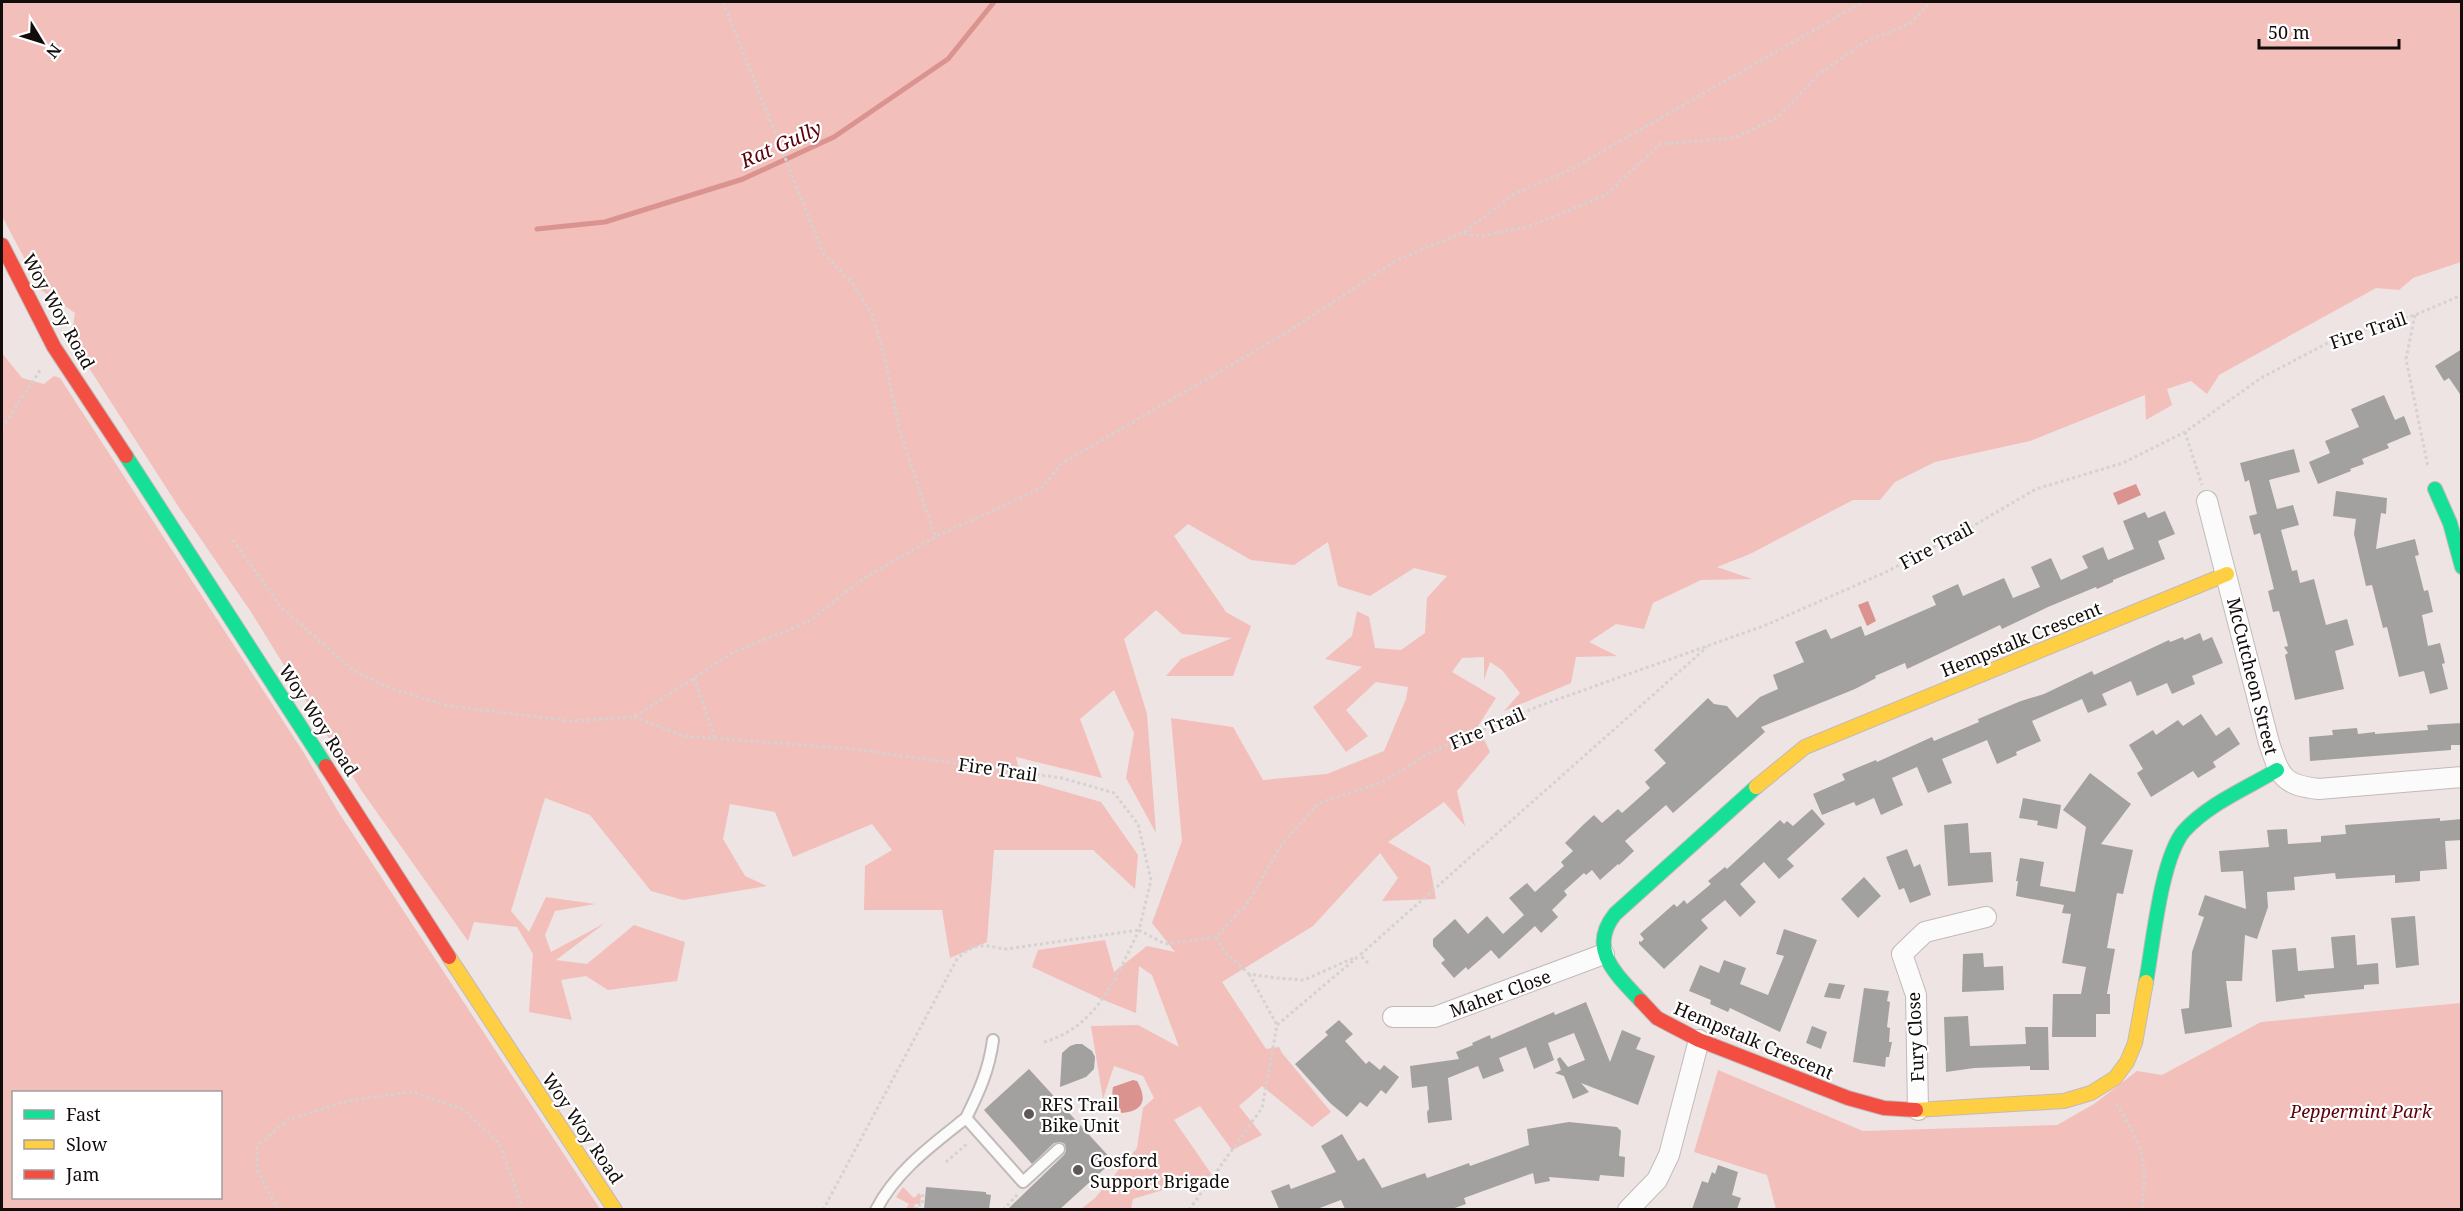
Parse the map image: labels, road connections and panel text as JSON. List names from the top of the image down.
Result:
{
  "streets": {
    "street": [
      "Woy Woy Road",
      "Hempstalk Crescent",
      "McCutcheon Street",
      "Maher Close",
      "Fury Close"
    ],
    "path": ["Fire Trail"]
  },
  "crossings": [
    ["Hempstalk Crescent", "McCutcheon Street"],
    ["Hempstalk Crescent", "Maher Close"],
    ["Hempstalk Crescent", "Fury Close"]
  ],
  "water": ["Rat Gully"],
  "parks": ["Peppermint Park"],
  "places": ["RFS Trail Bike Unit", "Gosford Support Brigade"],
  "legend": ["Fast", "Slow", "Jam"],
  "scale_bar": "50 m",
  "north": "bottom right"
}
